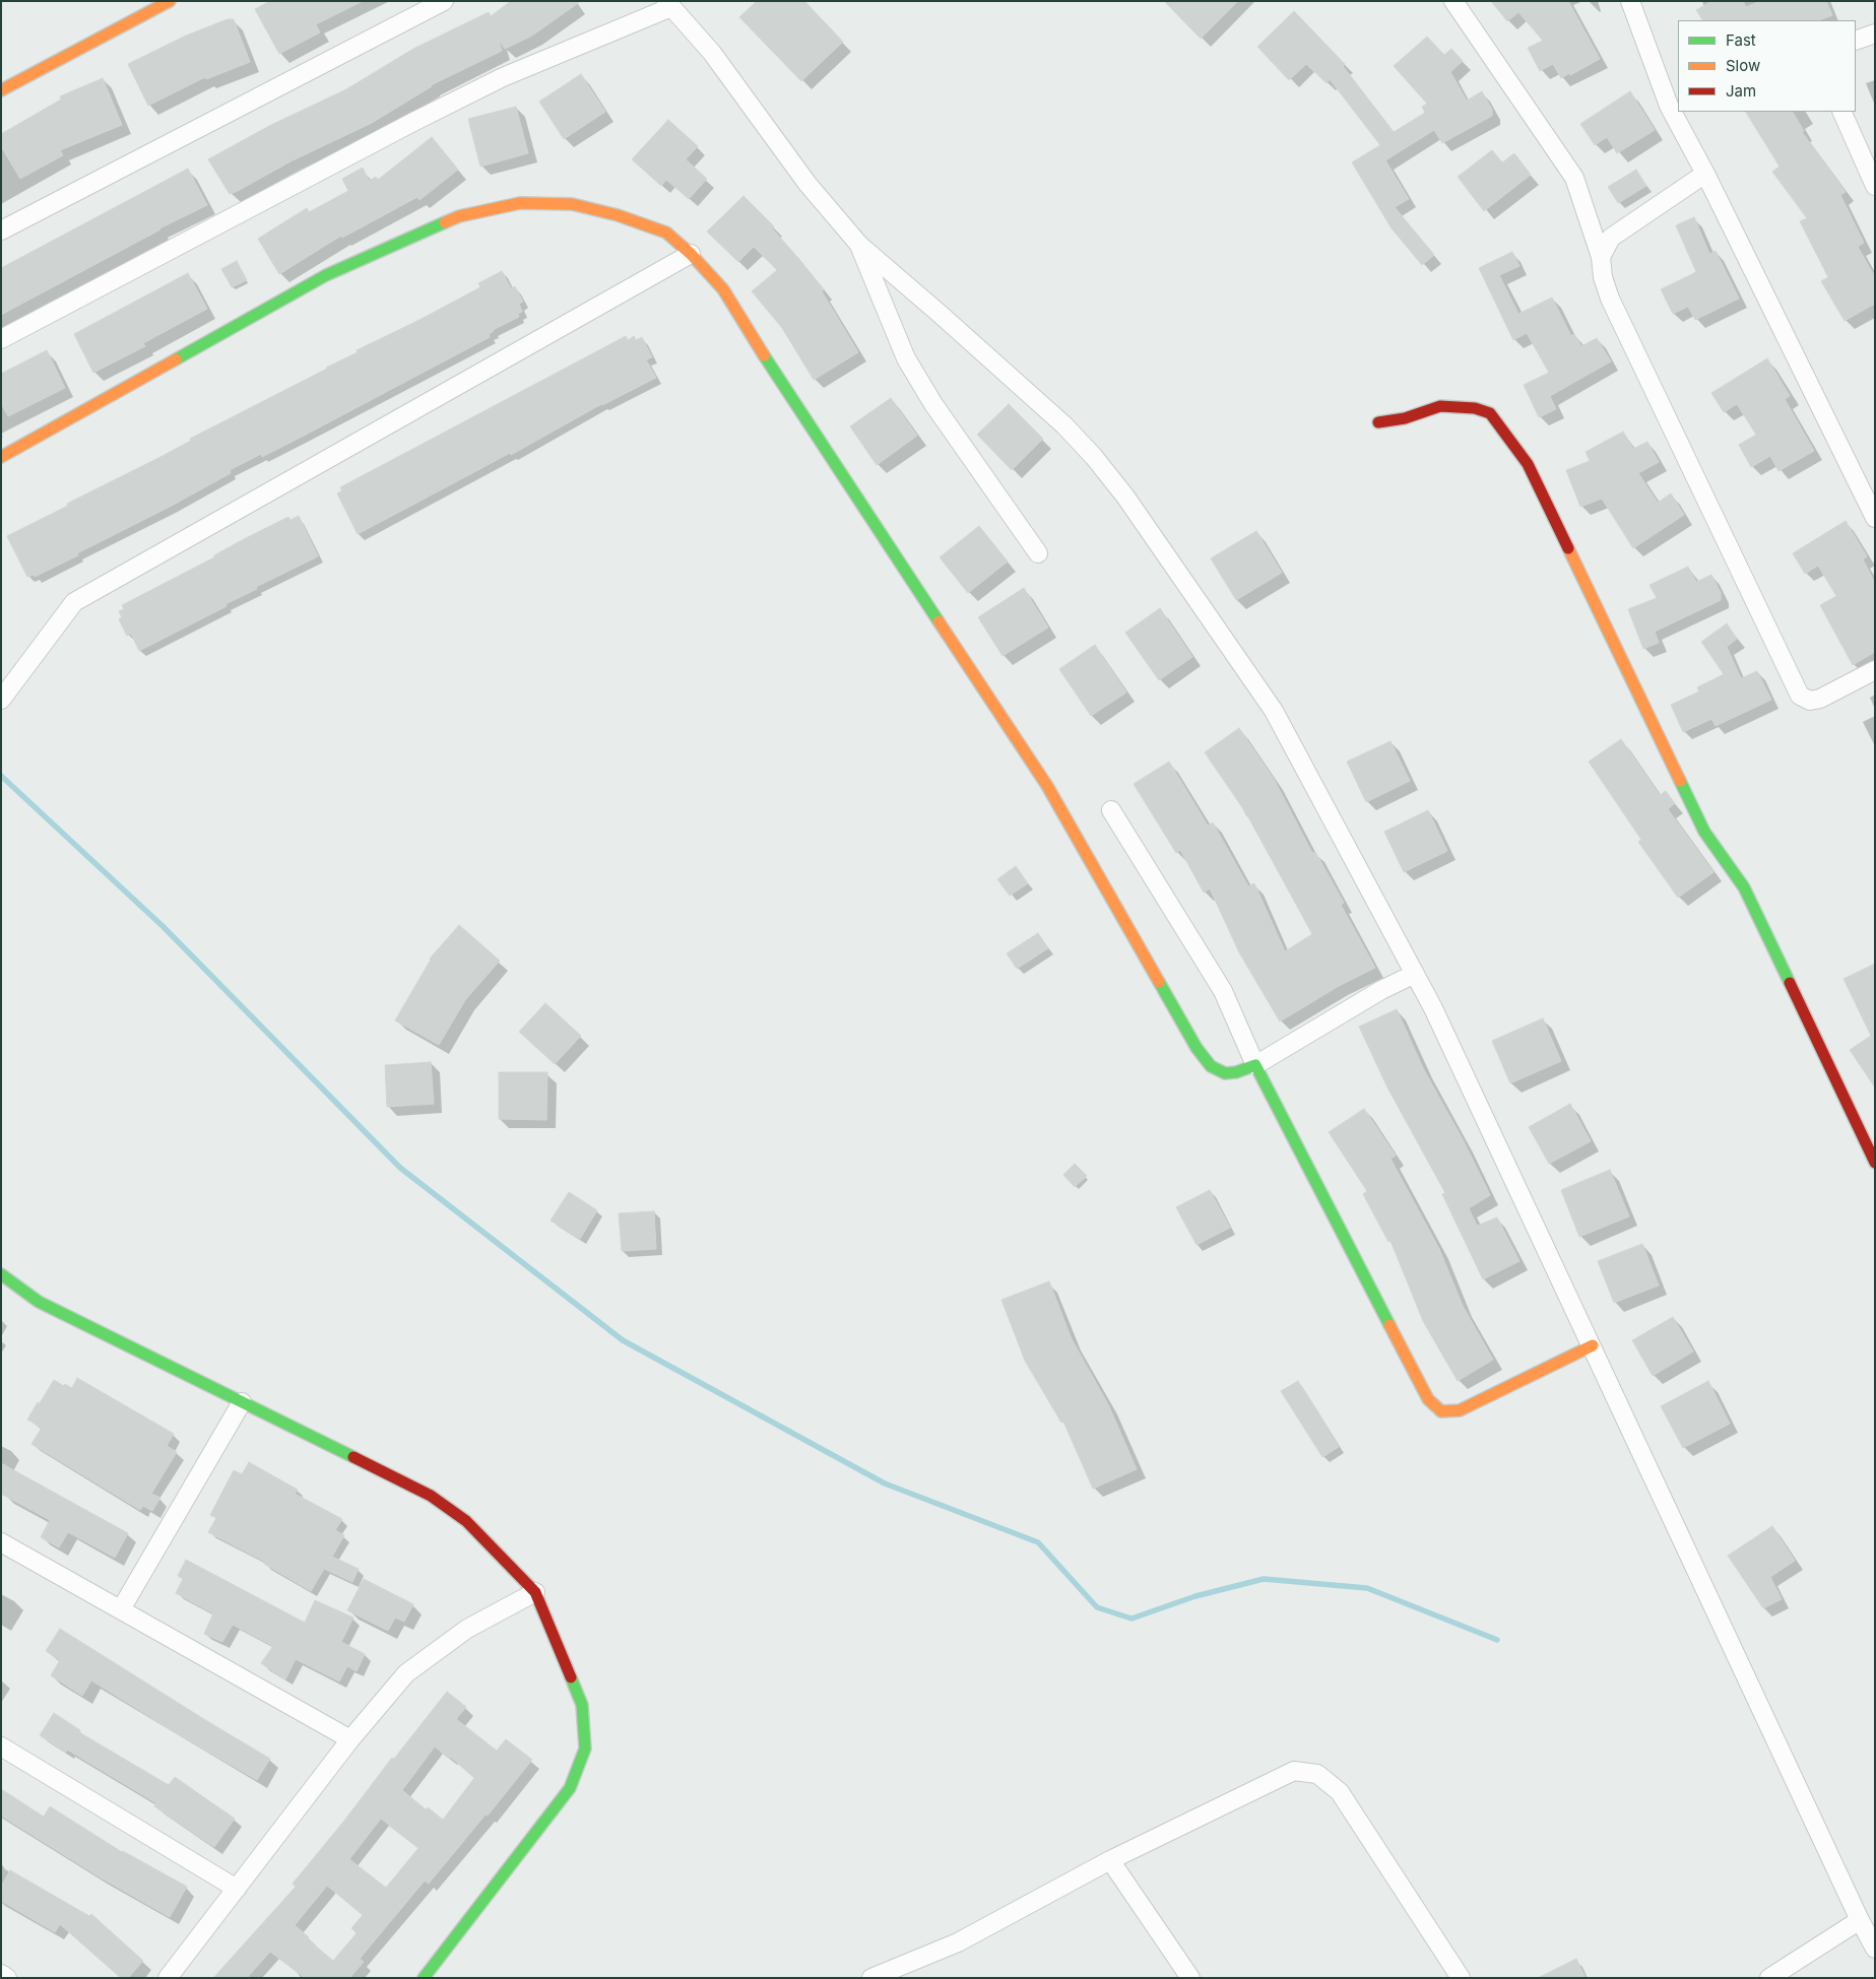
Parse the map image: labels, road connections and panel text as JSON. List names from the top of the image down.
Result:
{
  "legend": ["Fast", "Slow", "Jam"]
}
